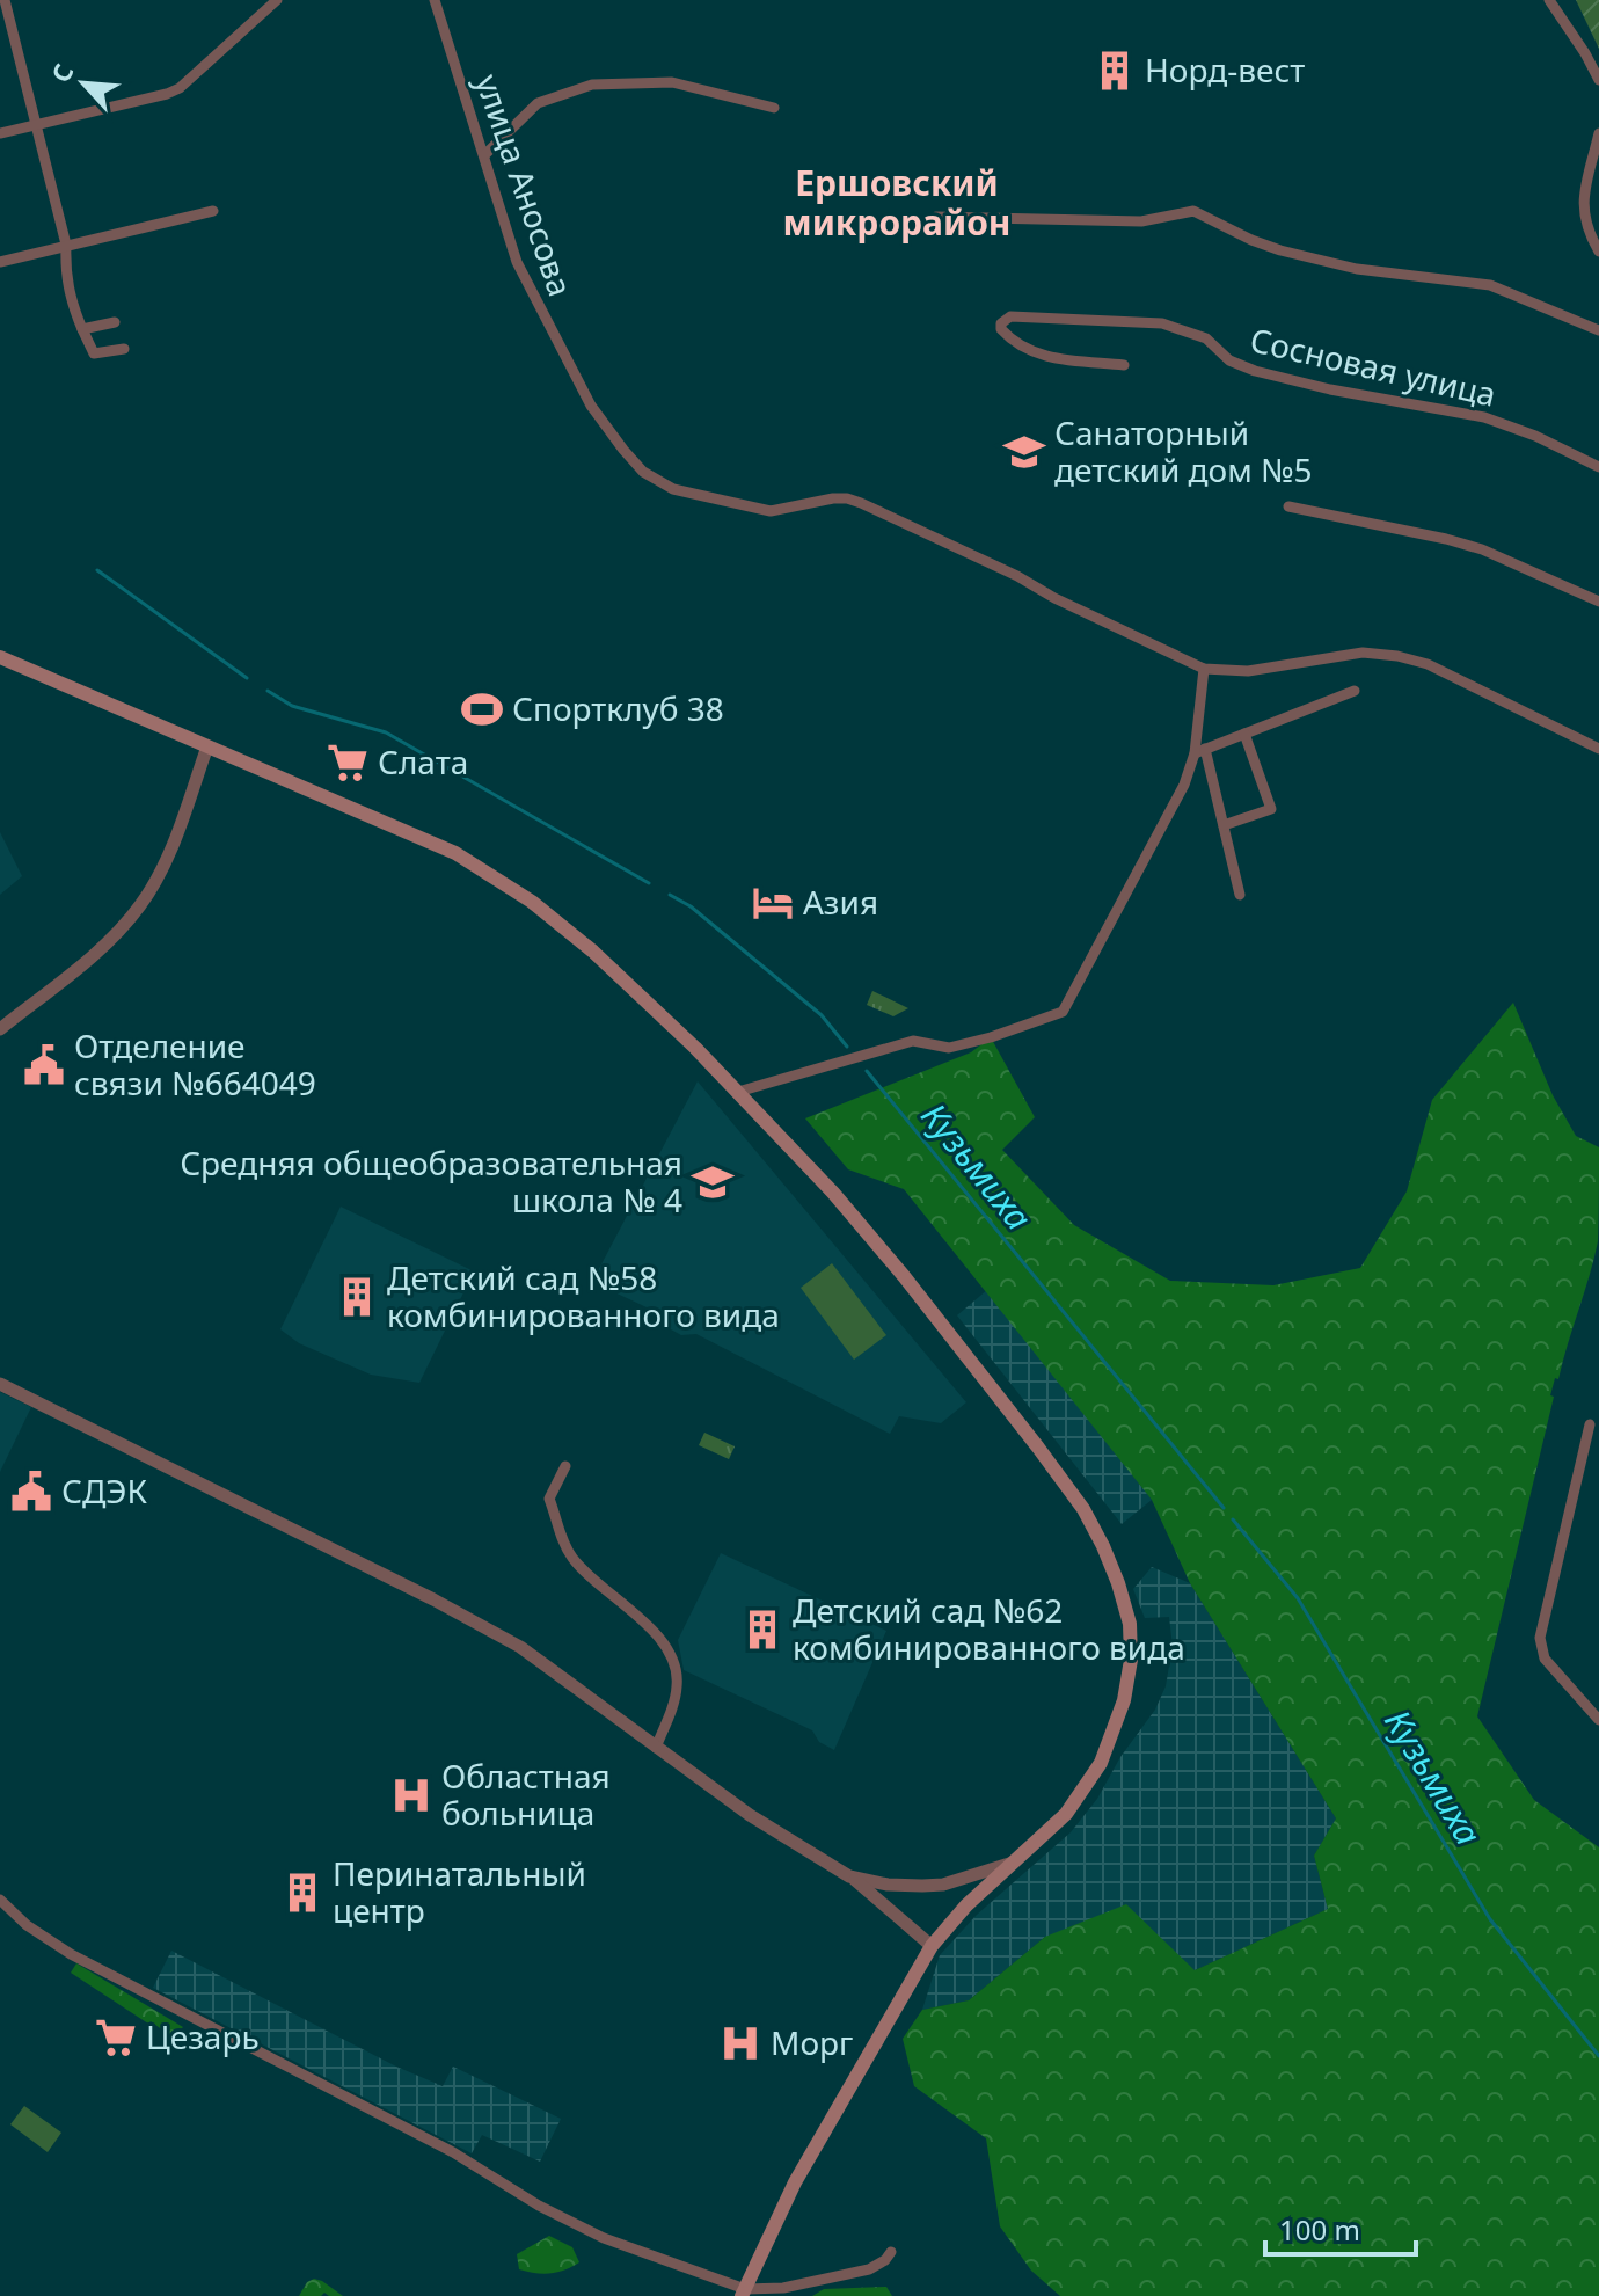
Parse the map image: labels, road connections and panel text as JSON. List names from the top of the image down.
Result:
{
  "streets": {
    "street": ["улица Аносова", "Сосновая улица"]
  },
  "districts": ["Ершовский микрорайон"],
  "water": ["Кузьмиха"],
  "places": {
    "building": [
      "Норд-вест",
      "Детский сад №58 комбинированного вида",
      "Детский сад №62 комбинированного вида",
      "Перинатальный центр"
    ],
    "school or university": ["Санаторный детский дом №5", "Средняя общеобразовательная школа № 4"],
    "sports": ["Спортклуб 38"],
    "supermarket": ["Слата", "Цезарь"],
    "hotel": ["Азия"],
    "public building": ["Отделение связи №664049", "СДЭК"],
    "hospital": ["Областная больница", "Морг"]
  },
  "scale_bar": "100 m",
  "north": "top left"
}
